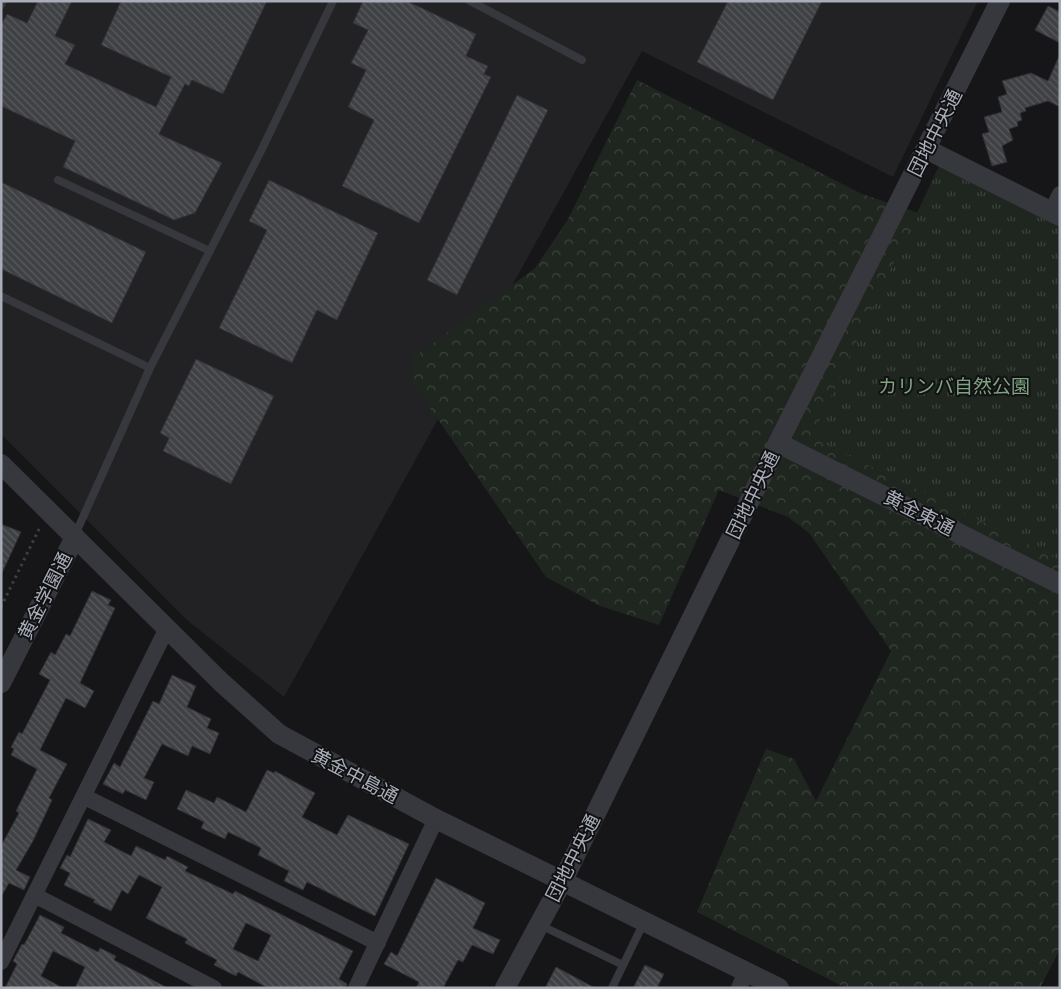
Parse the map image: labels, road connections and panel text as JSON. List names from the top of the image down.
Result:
{
  "streets": {
    "street": [
      "団地中央通",
      "黄金東通",
      "黄金学園通",
      "黄金中島通"
    ]
  },
  "crossings": [
    ["団地中央通", "黄金東通"],
    ["団地中央通", "黄金中島通"],
    ["黄金学園通", "黄金中島通"]
  ],
  "parks": ["カリンバ自然公園"]
}
